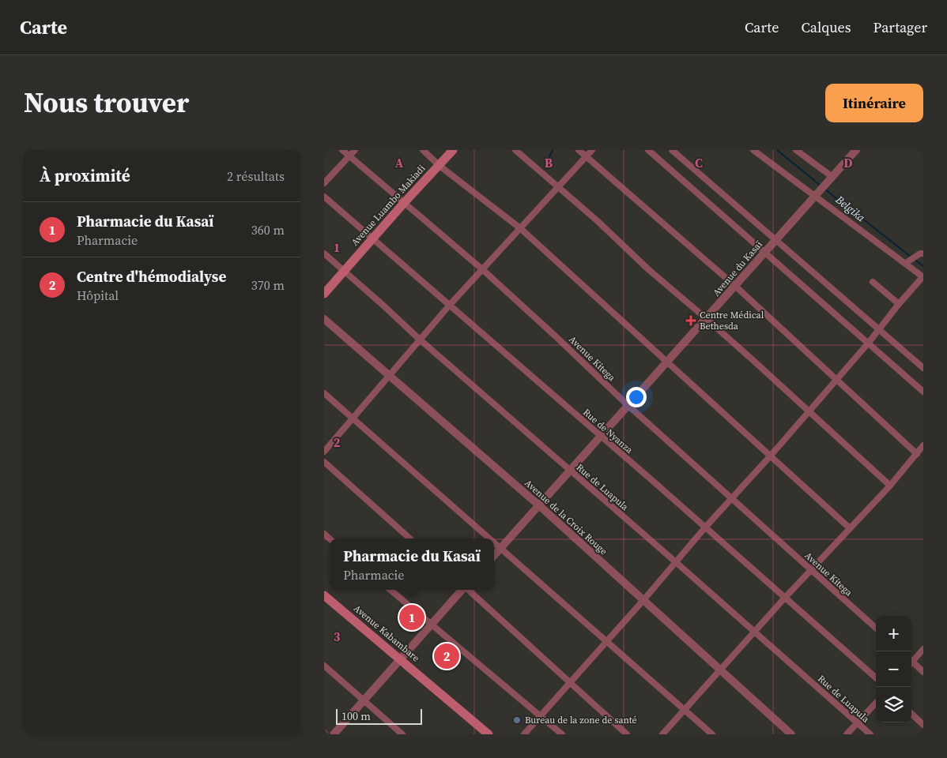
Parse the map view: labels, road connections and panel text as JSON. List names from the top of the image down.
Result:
{
  "streets": {
    "main road": ["Avenue Luambo Makiadi", "Avenue Kabambare"],
    "street": [
      "Avenue du Kasaï",
      "Avenue Kitega",
      "Rue de Nyanza",
      "Rue de Luapula",
      "Avenue de la Croix Rouge"
    ]
  },
  "crossings": [
    ["Avenue Luambo Makiadi", "Avenue Kitega"],
    ["Avenue Luambo Makiadi", "Rue de Nyanza"],
    ["Avenue Luambo Makiadi", "Rue de Luapula"],
    ["Avenue du Kasaï", "Avenue Kitega"],
    ["Avenue du Kasaï", "Rue de Nyanza"],
    ["Avenue du Kasaï", "Rue de Luapula"],
    ["Avenue du Kasaï", "Avenue de la Croix Rouge"]
  ],
  "water": ["Belgika"],
  "places": {
    "health": ["Centre Médical Bethesda"],
    "other": ["Bureau de la zone de santé"]
  },
  "scale_bar": "100 m",
  "page": {
    "header": "Carte",
    "nav": ["Carte", "Calques", "Partager"],
    "title": "Nous trouver",
    "buttons": "Itinéraire",
    "heading": ["À proximité", "2 résultats"],
    "list": [
      {
        "mark": "1",
        "name": "Pharmacie du Kasaï",
        "note": "Pharmacie",
        "value": "360 m"
      },
      {
        "mark": "2",
        "name": "Centre d'hémodialyse",
        "note": "Hôpital",
        "value": "370 m"
      }
    ],
    "popup": ["Pharmacie du Kasaï", "Pharmacie"],
    "pins": ["1", "2"],
    "map_buttons": ["+", "−"],
    "scale": "100 m"
  },
  "grid": {
    "columns": [
      "A",
      "B",
      "C",
      "D"
    ],
    "rows": ["1", "2", "3"]
  }
}
